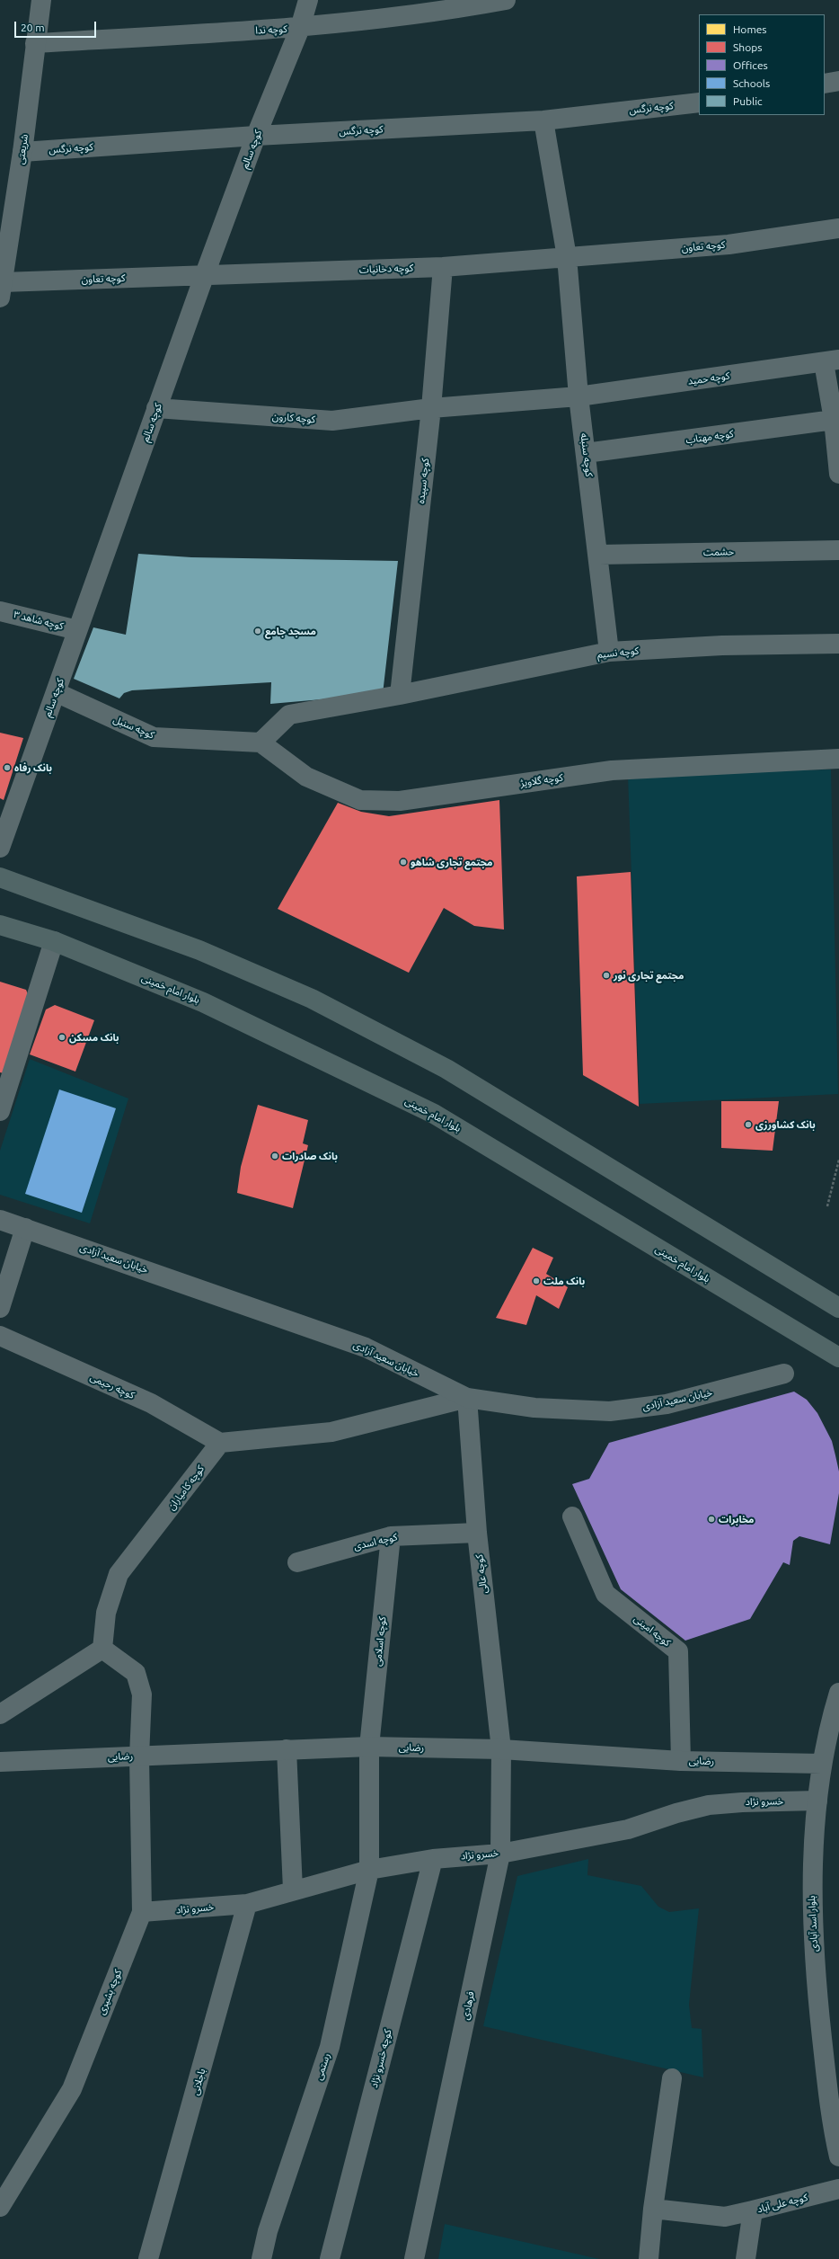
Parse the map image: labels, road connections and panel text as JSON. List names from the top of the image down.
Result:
{
  "streets": {
    "main road": ["بلوار امام خمینی"],
    "street": [
      "کوچه ندا",
      "کوچه نرگس",
      "شریعتی",
      "کوچه سالم",
      "کوچه تعاون",
      "کوچه دخانیات",
      "کوچه حمید",
      "کوچه کارون",
      "کوچه مهتاب",
      "کوچه سنبله",
      "کوچه سپیده",
      "حشمت",
      "کوچه شاهد ۳",
      "کوچه نسیم",
      "کوچه سنبل",
      "کوچه گلاویژ",
      "خیابان سعید آزادی",
      "کوچه رحیمی",
      "کوچه کامیاران",
      "کوچه اسدی",
      "کوچه عالی",
      "کوچه امینی",
      "کوچه اسلامی",
      "رضایی",
      "خسرو نژاد",
      "بلوار اسد آبادی",
      "کوچه بشیری",
      "فرهادی",
      "کوچه خسرو نژاد",
      "رستمی",
      "باجلانی",
      "کوچه علی آباد"
    ]
  },
  "crossings": [
    ["کوچه ندا", "شریعتی"],
    ["کوچه ندا", "کوچه سالم"],
    ["کوچه نرگس", "شریعتی"],
    ["کوچه نرگس", "کوچه سالم"],
    ["کوچه نرگس", "کوچه سنبله"],
    ["شریعتی", "کوچه تعاون"],
    ["کوچه سالم", "کوچه تعاون"],
    ["کوچه سالم", "کوچه دخانیات"],
    ["کوچه سالم", "کوچه کارون"],
    ["کوچه سالم", "کوچه شاهد ۳"],
    ["کوچه سالم", "کوچه سنبل"],
    ["کوچه تعاون", "کوچه دخانیات"],
    ["کوچه تعاون", "کوچه سنبله"],
    ["کوچه دخانیات", "کوچه سنبله"],
    ["کوچه دخانیات", "کوچه سپیده"],
    ["کوچه حمید", "کوچه کارون"],
    ["کوچه حمید", "کوچه سنبله"],
    ["کوچه حمید", "کوچه سپیده"],
    ["کوچه کارون", "کوچه سپیده"],
    ["کوچه مهتاب", "کوچه سنبله"],
    ["کوچه سنبله", "حشمت"],
    ["کوچه سنبله", "کوچه نسیم"],
    ["کوچه سپیده", "کوچه نسیم"],
    ["کوچه نسیم", "کوچه سنبل"],
    ["کوچه نسیم", "کوچه گلاویژ"],
    ["کوچه سنبل", "کوچه گلاویژ"],
    ["خیابان سعید آزادی", "کوچه عالی"],
    ["کوچه رحیمی", "کوچه کامیاران"],
    ["کوچه کامیاران", "کوچه بشیری"],
    ["کوچه اسدی", "کوچه عالی"],
    ["کوچه اسدی", "کوچه اسلامی"],
    ["کوچه عالی", "رضایی"],
    ["کوچه عالی", "فرهادی"],
    ["کوچه امینی", "رضایی"],
    ["کوچه اسلامی", "رضایی"],
    ["کوچه اسلامی", "خسرو نژاد"],
    ["کوچه اسلامی", "رستمی"],
    ["رضایی", "بلوار اسد آبادی"],
    ["رضایی", "کوچه بشیری"],
    ["رضایی", "فرهادی"],
    ["خسرو نژاد", "بلوار اسد آبادی"],
    ["خسرو نژاد", "کوچه بشیری"],
    ["خسرو نژاد", "فرهادی"],
    ["خسرو نژاد", "کوچه خسرو نژاد"],
    ["خسرو نژاد", "رستمی"],
    ["خسرو نژاد", "باجلانی"]
  ],
  "places": [
    "مسجد جامع",
    "بانک رفاه",
    "مجتمع تجاری شاهو",
    "مجتمع تجاری نور",
    "بانک مسکن",
    "بانک کشاورزی",
    "بانک صادرات",
    "بانک ملت",
    "مخابرات"
  ],
  "legend": [
    "Homes",
    "Shops",
    "Offices",
    "Schools",
    "Public"
  ],
  "scale_bar": "20 m"
}
